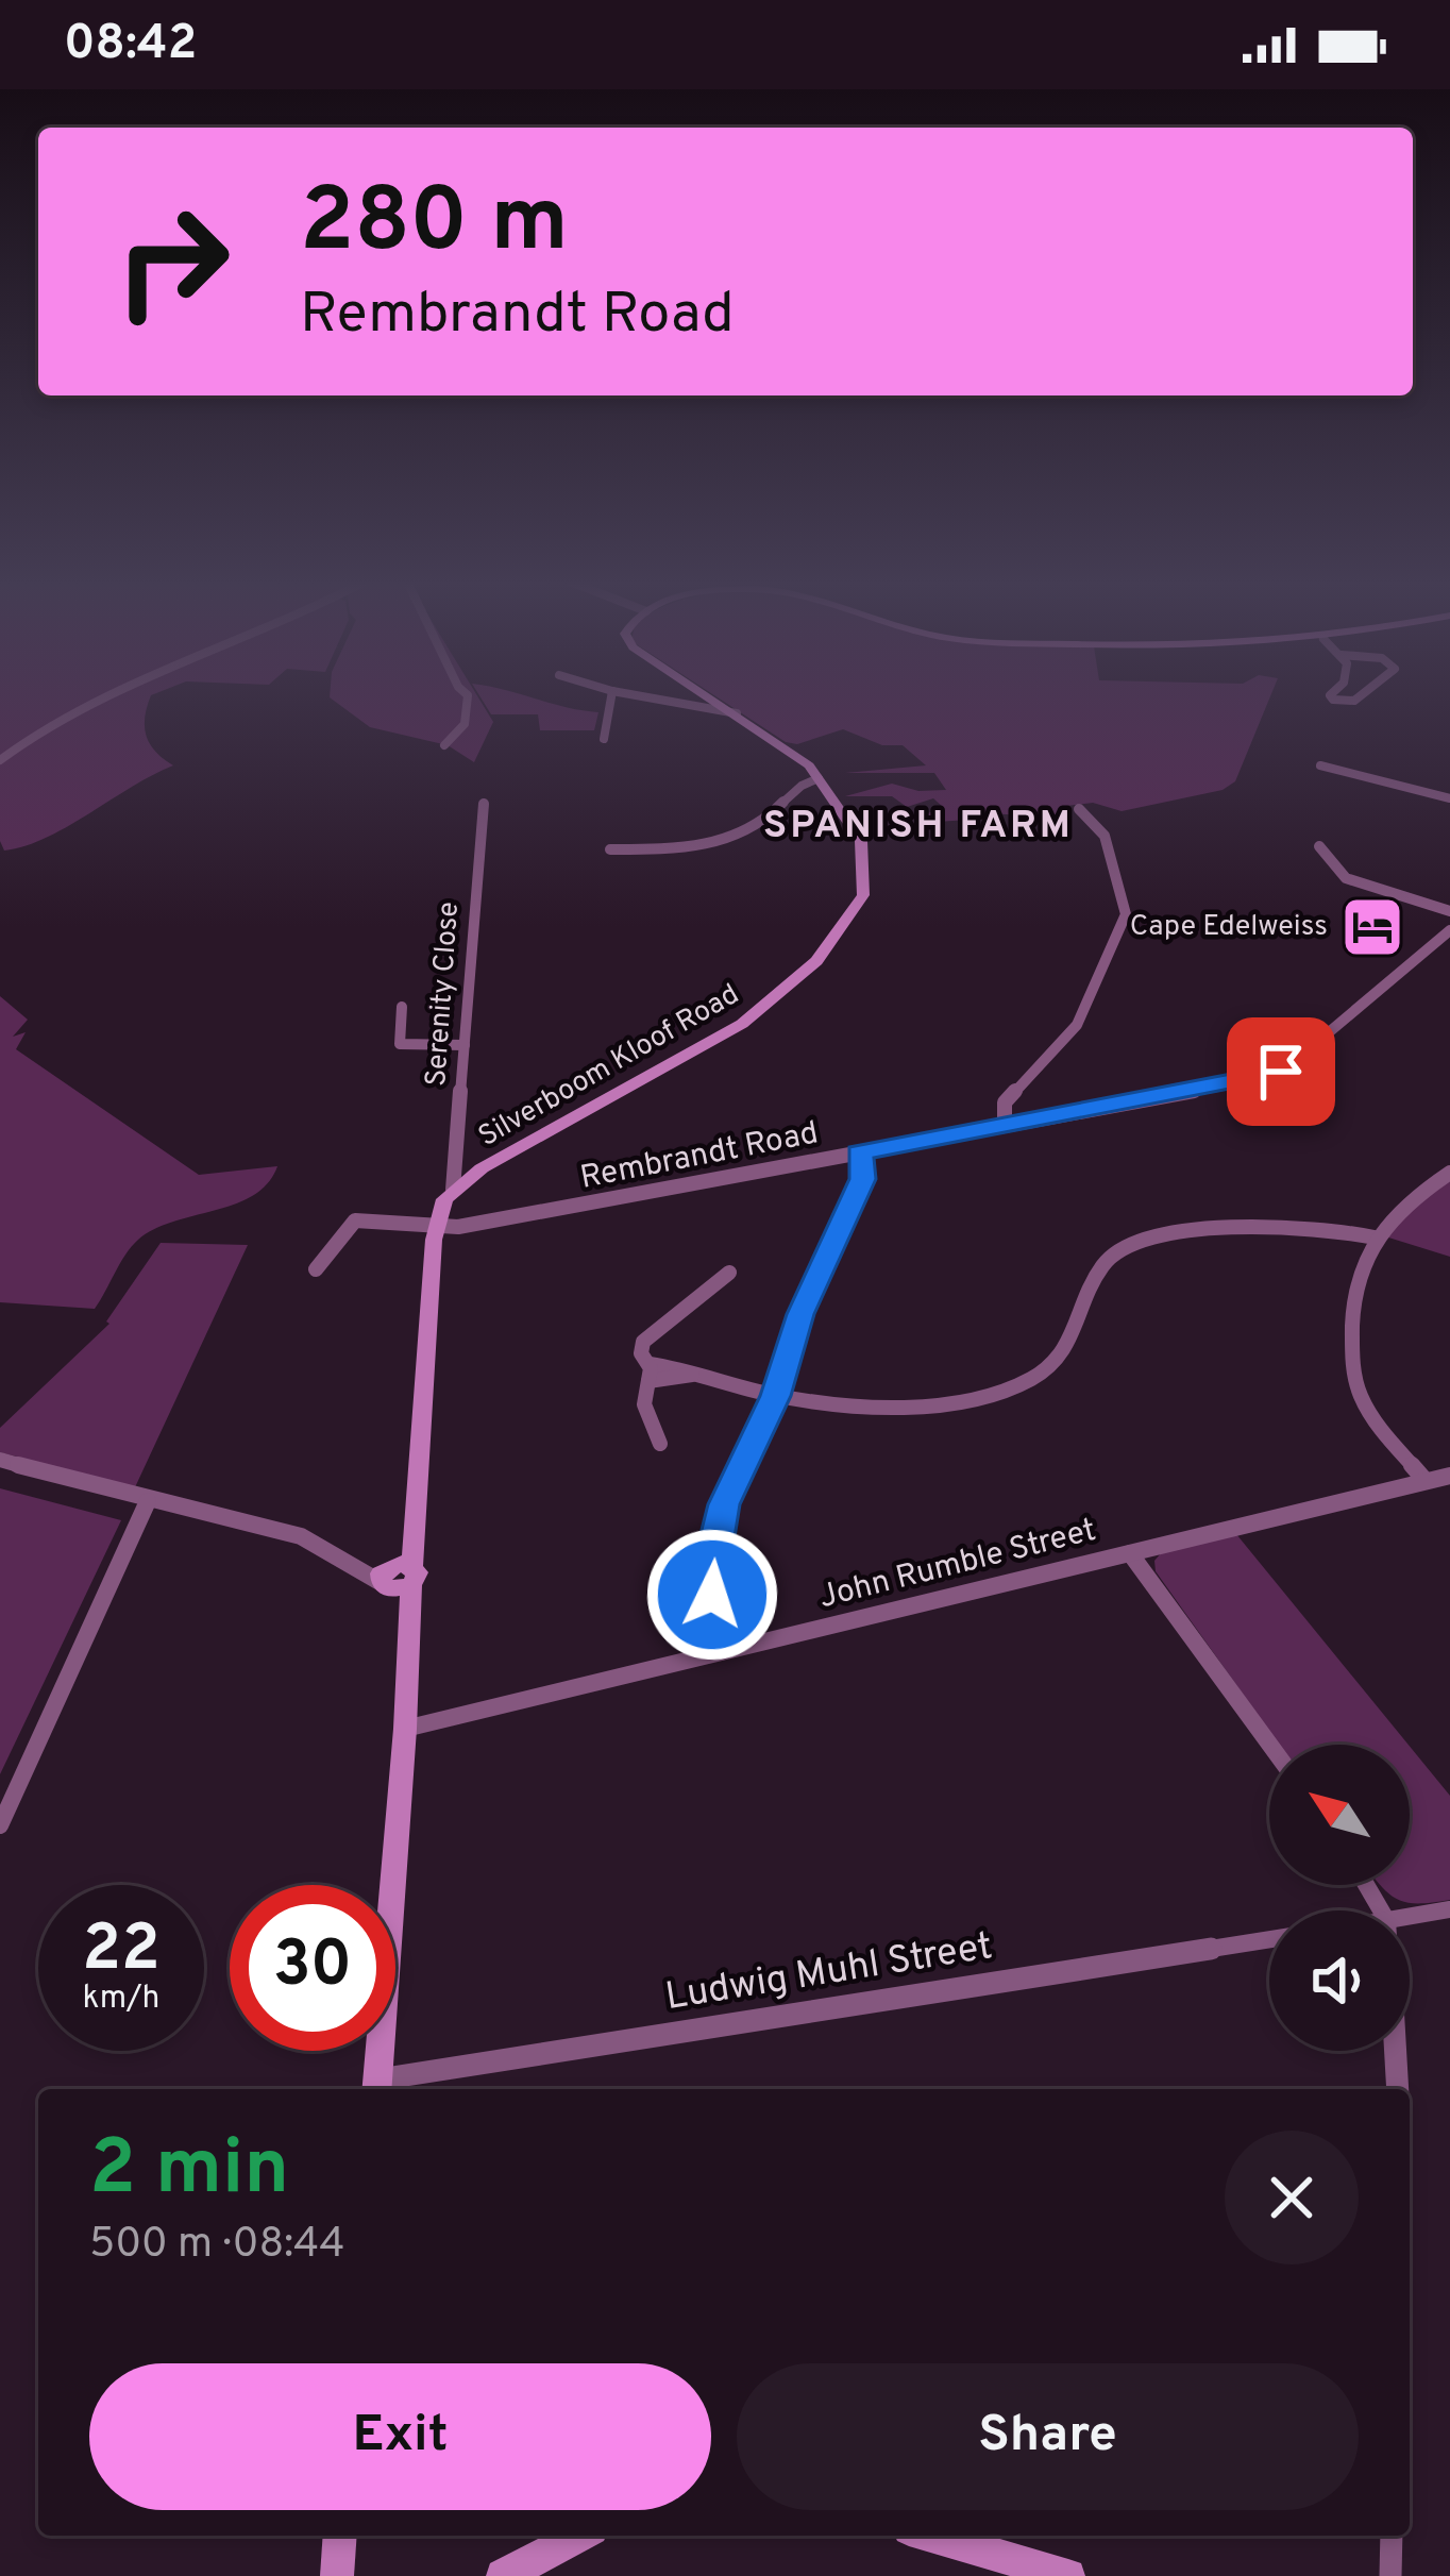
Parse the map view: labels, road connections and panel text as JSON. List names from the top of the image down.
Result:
{
  "streets": {
    "street": [
      "Serenity Close",
      "Silverboom Kloof Road",
      "Rembrandt Road",
      "John Rumble Street",
      "Ludwig Muhl Street"
    ]
  },
  "crossings": [
    ["Serenity Close", "Silverboom Kloof Road"]
  ],
  "districts": ["SPANISH FARM"],
  "places": {
    "hotel": ["Cape Edelweiss"]
  },
  "north": "top left",
  "page": {
    "status": "08:42",
    "turn": ["280 m", "Rembrandt Road"],
    "speed": "22 km/h",
    "limit": "30",
    "heading": ["2 min", "500 m · 08:44"],
    "buttons": ["Exit", "Share"]
  }
}
